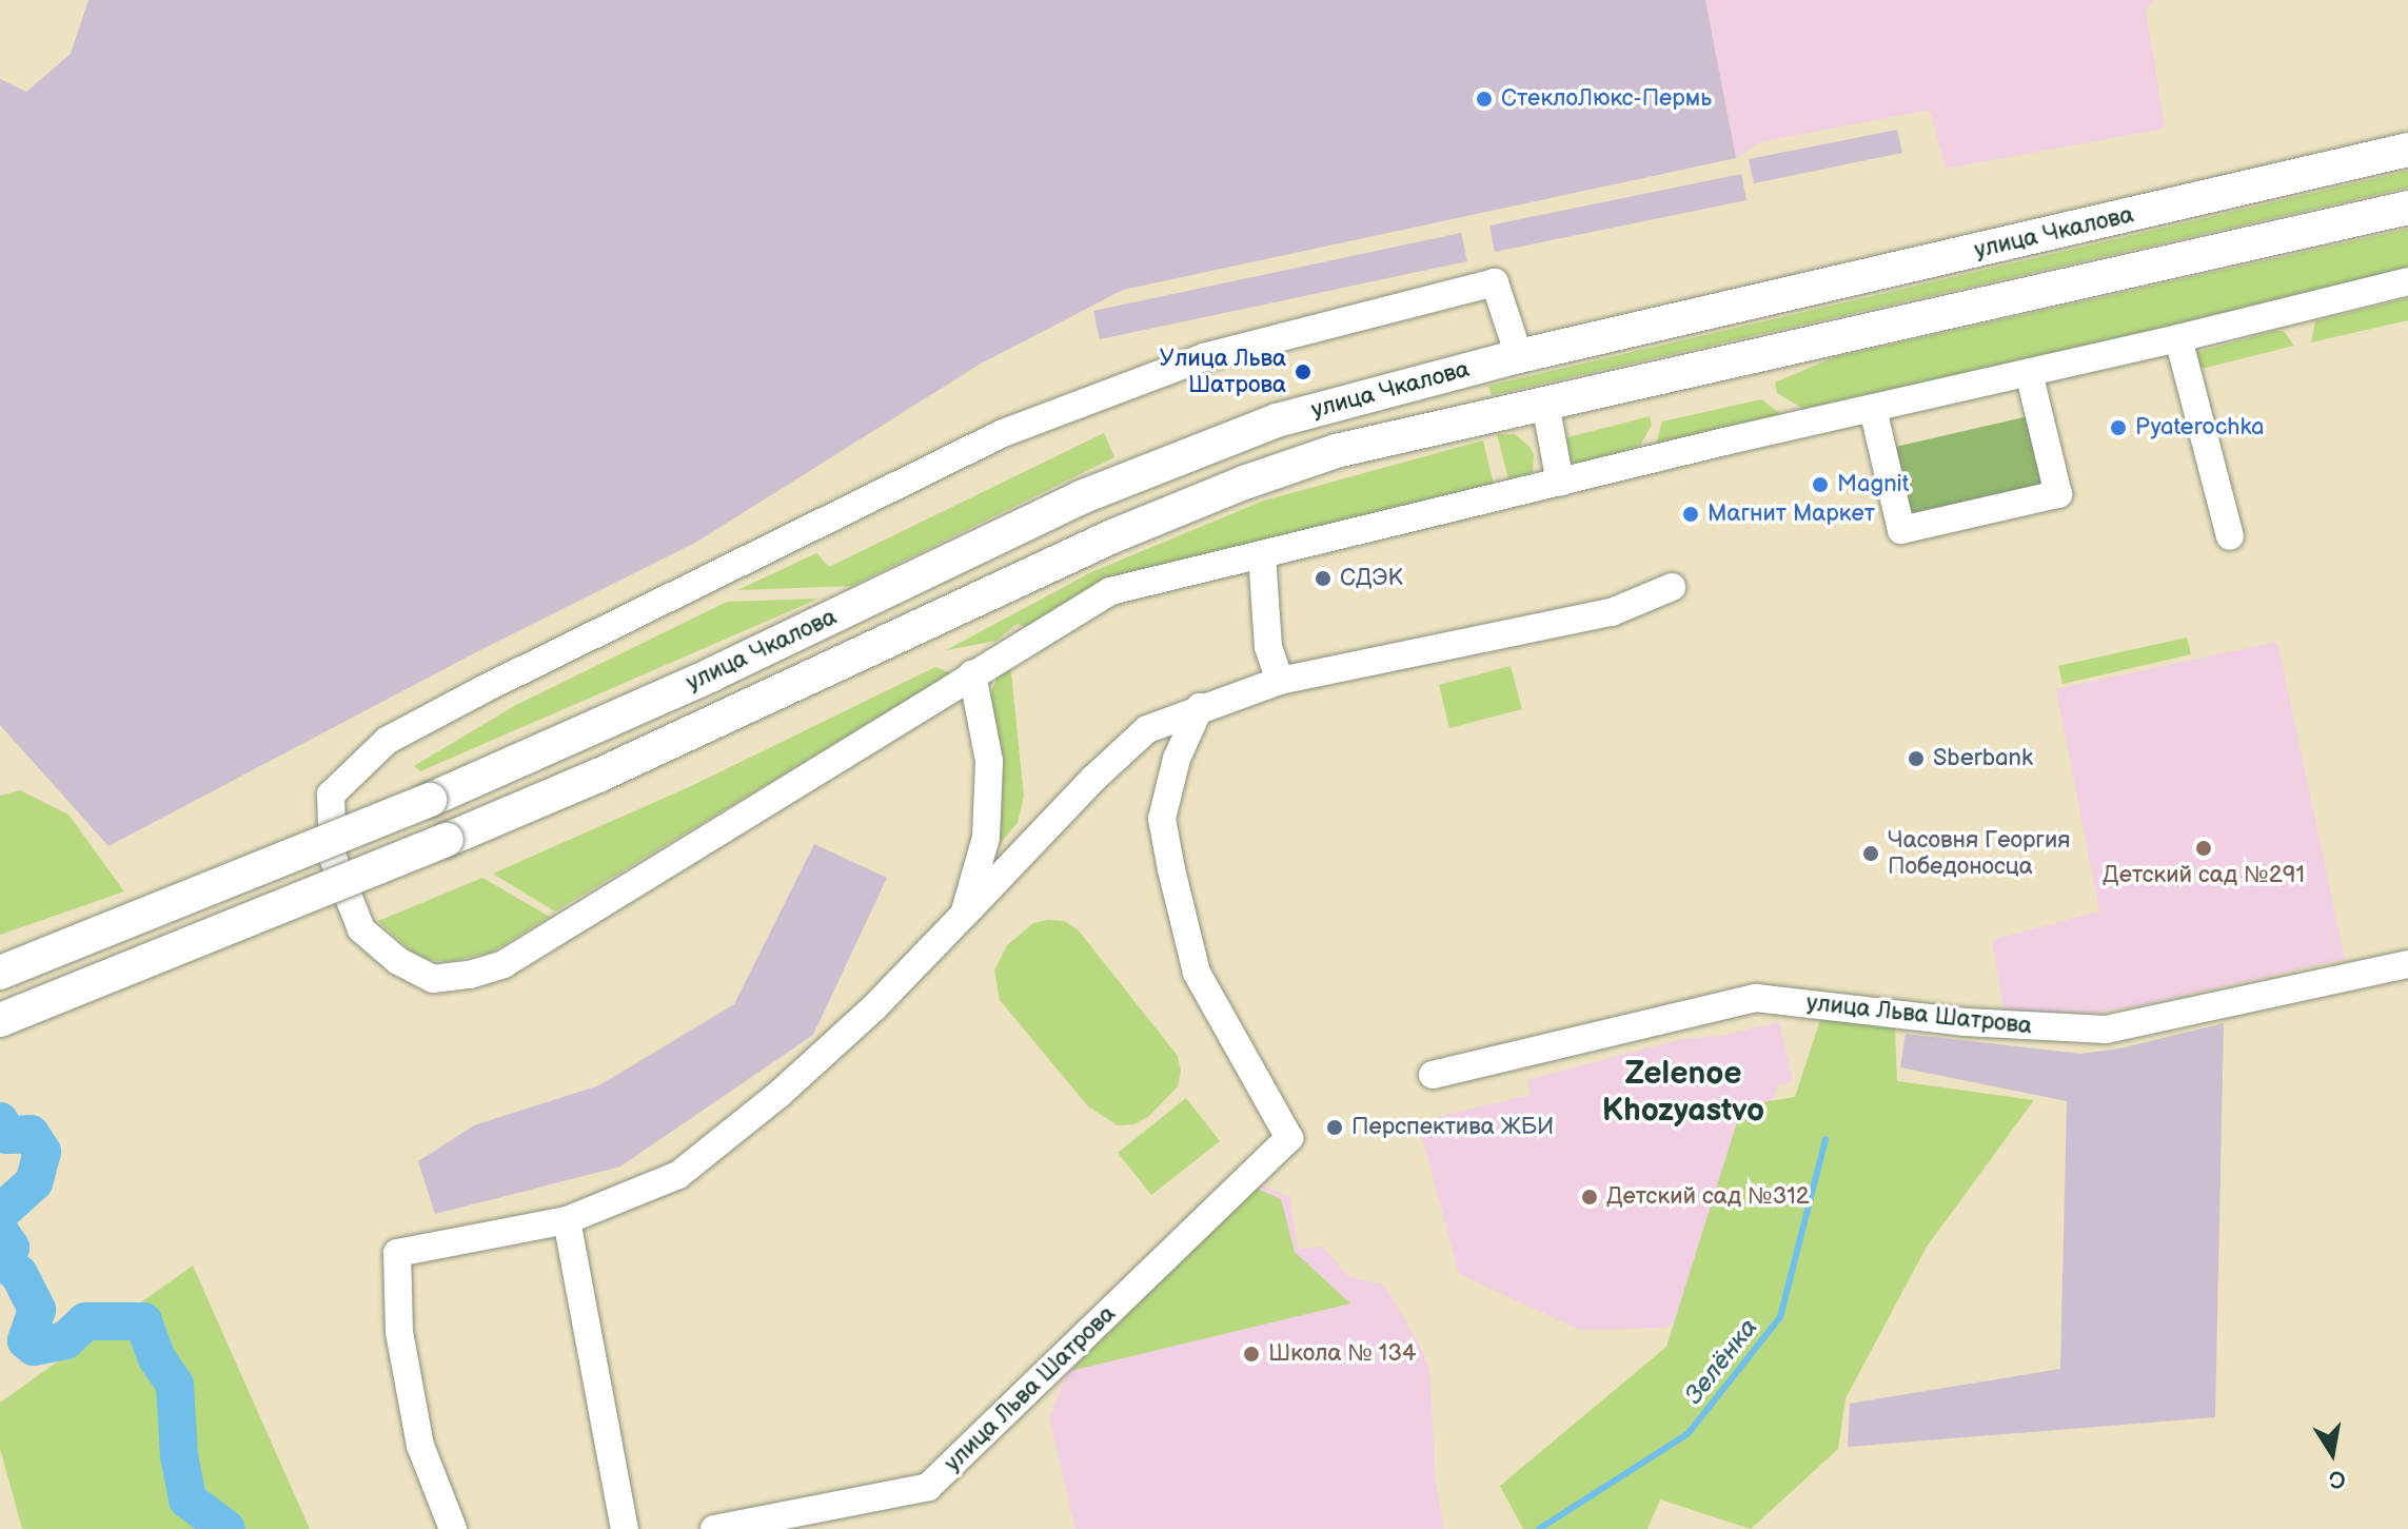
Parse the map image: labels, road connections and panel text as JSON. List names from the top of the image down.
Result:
{
  "streets": {
    "main road": ["улица Чкалова"],
    "street": ["улица Льва Шатрова"]
  },
  "districts": ["Zelenoe Khozyastvo"],
  "water": ["Зелёнка"],
  "places": [
    "СтеклоЛюкс-Пермь",
    "Улица Льва Шатрова",
    "Pyaterochka",
    "Magnit",
    "Магнит Маркет",
    "СДЭК",
    "Sberbank",
    "Детский сад №291",
    "Часовня Георгия Победоносца",
    "Перспектива ЖБИ",
    "Детский сад №312",
    "Школа № 134"
  ],
  "north": "bottom"
}
